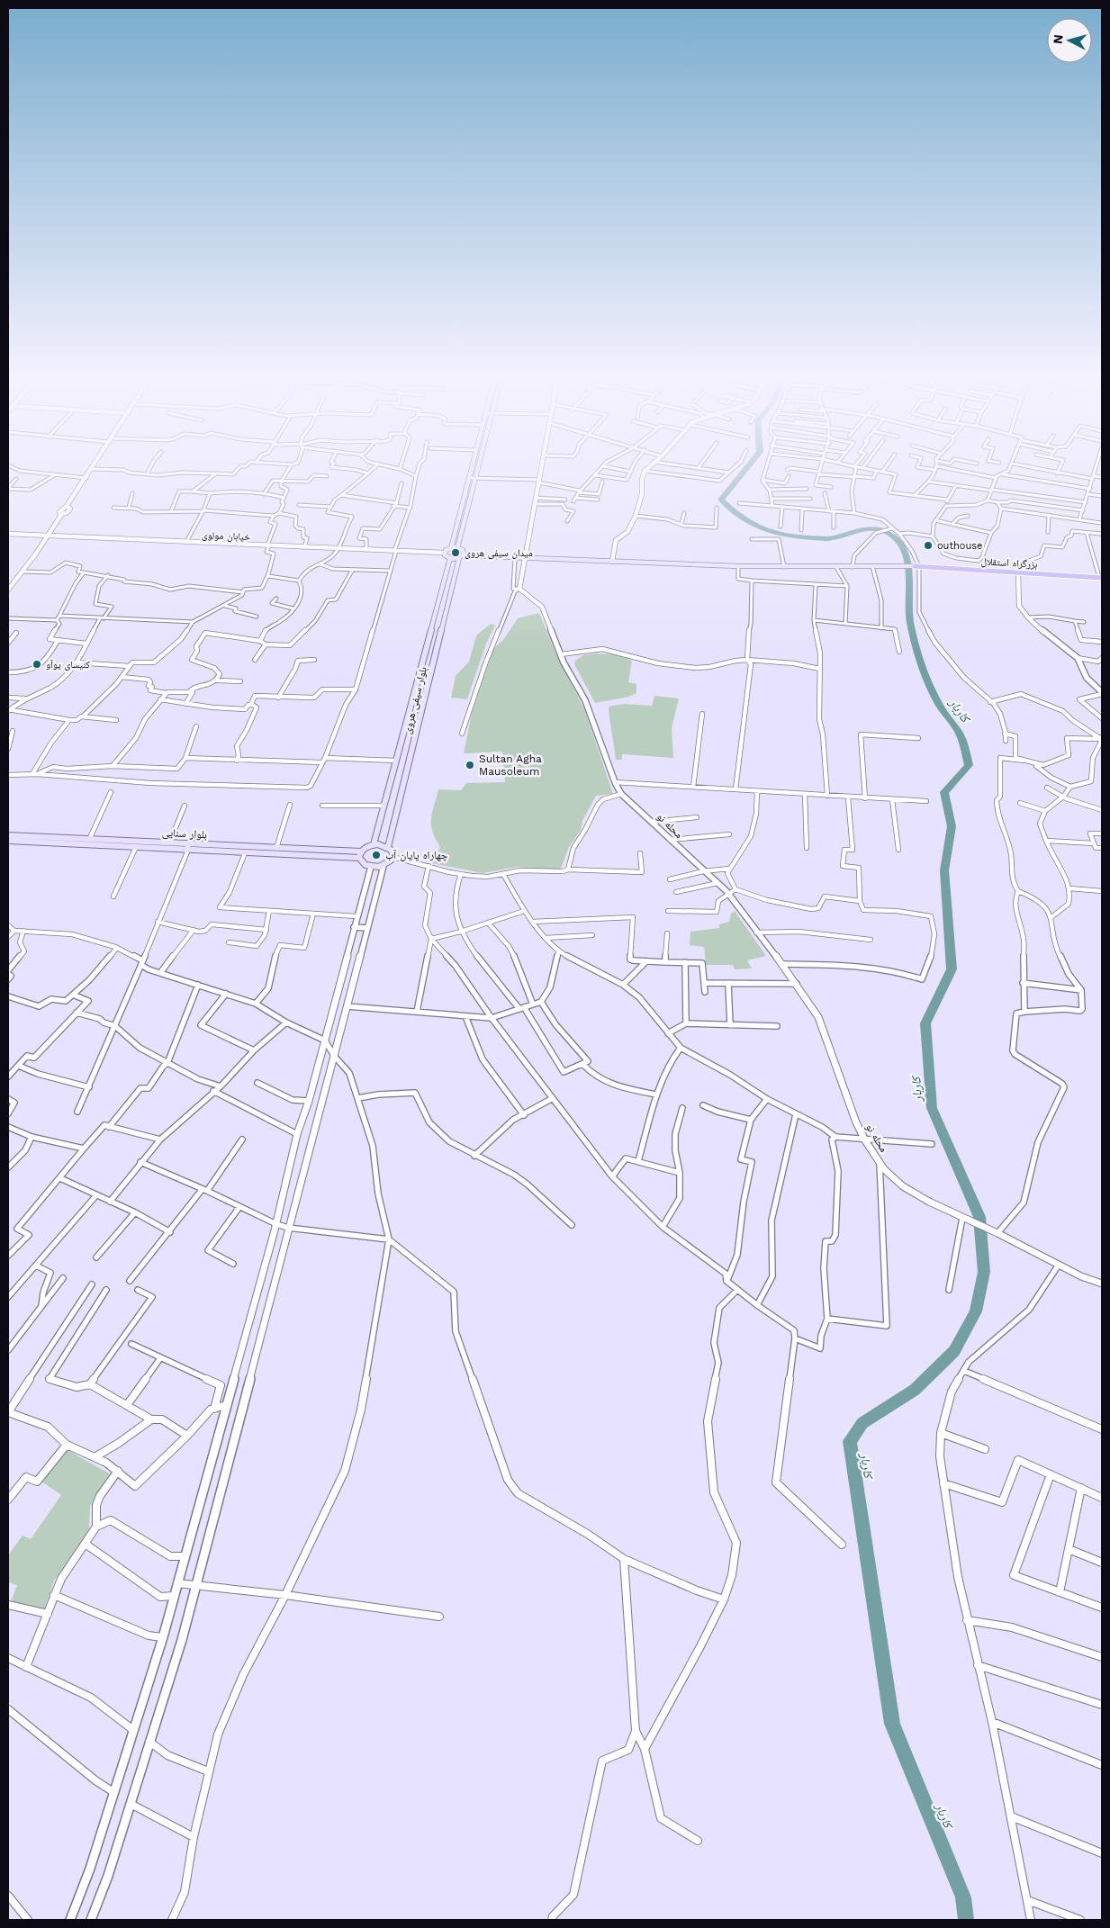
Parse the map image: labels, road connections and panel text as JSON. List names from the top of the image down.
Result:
{
  "streets": {
    "highway": ["بزرگراه استقلال"],
    "main road": ["بلوار سیفی هروی", "بلوار سنایی"],
    "street": ["خیابان مولوی", "محله نو"]
  },
  "crossings": [
    ["بلوار سیفی هروی", "بلوار سنایی"]
  ],
  "water": ["کاربار"],
  "places": [
    "outhouse",
    "میدان سیفی هروی",
    "کنیسای یوآو",
    "Sultan Agha Mausoleum",
    "چهاراه پایان آب"
  ],
  "north": "left"
}
